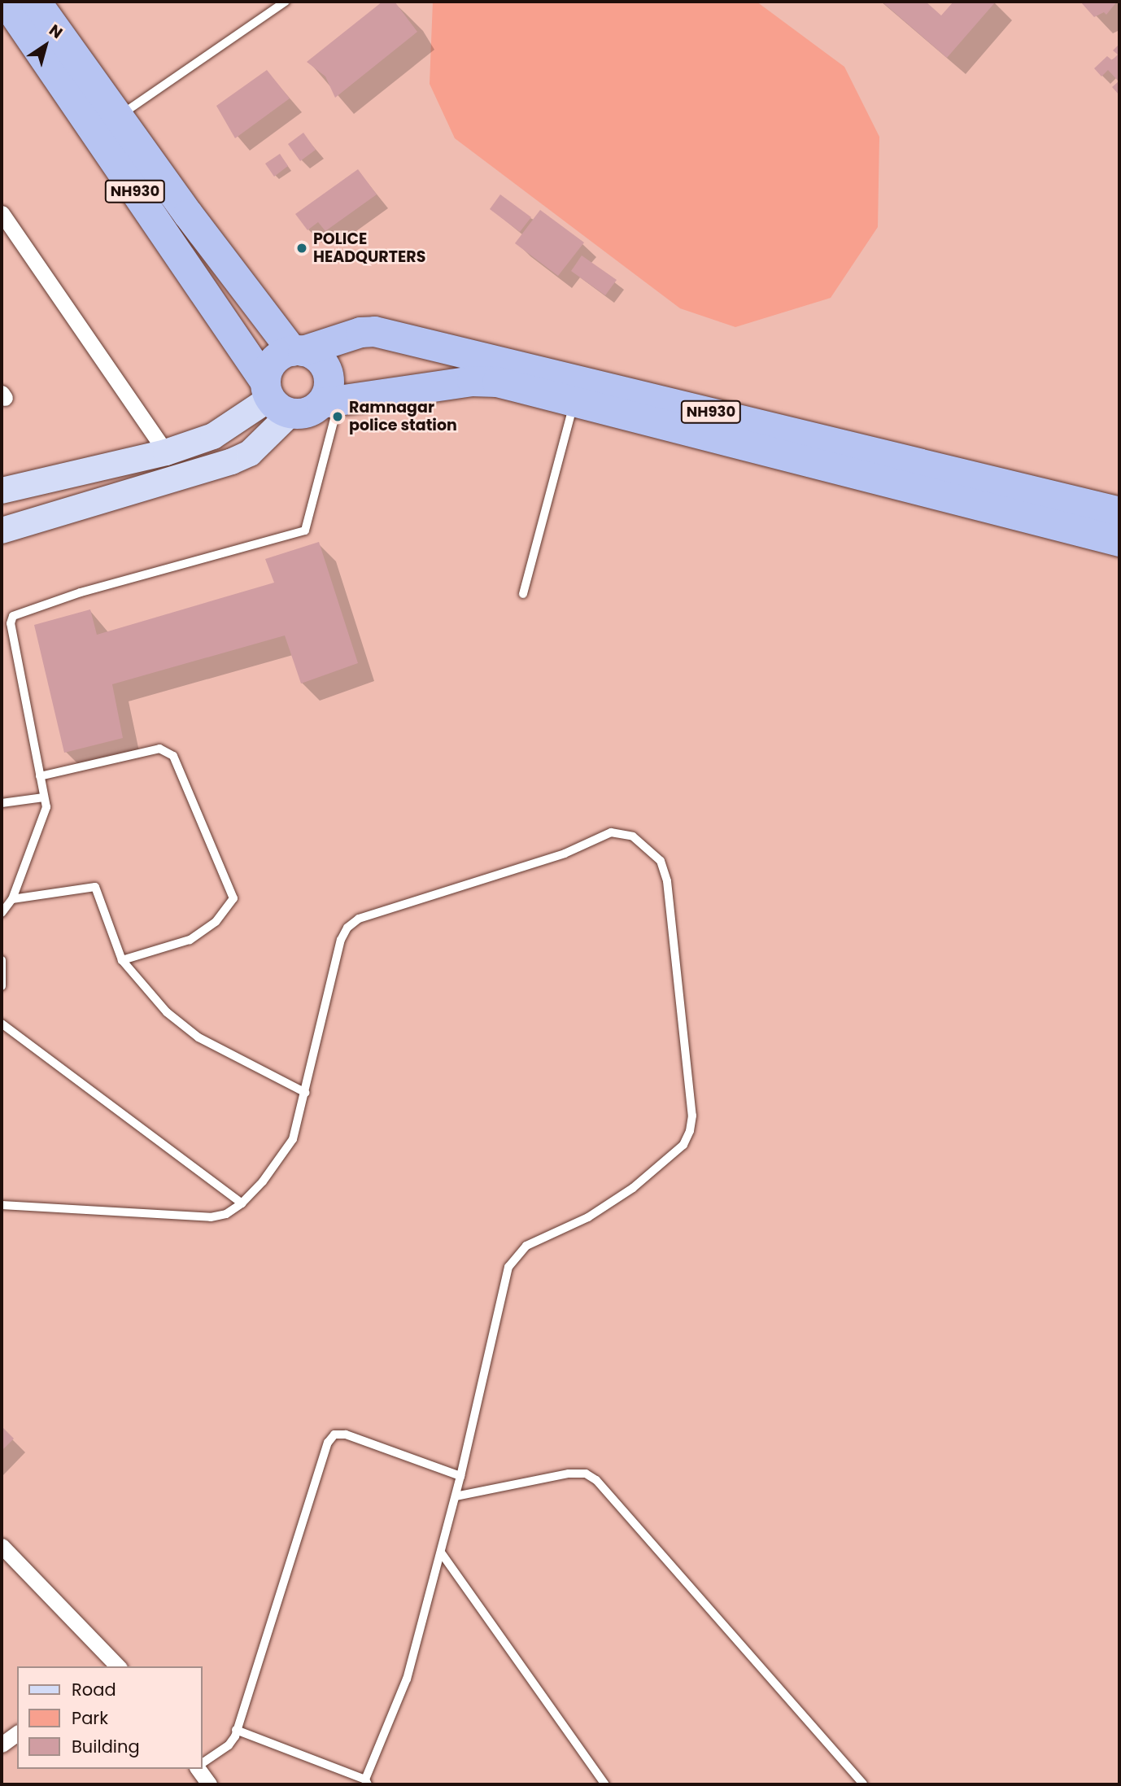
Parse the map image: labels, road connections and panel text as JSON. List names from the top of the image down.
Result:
{
  "streets": {
    "highway": ["NH930"]
  },
  "places": ["POLICE HEADQURTERS", "Ramnagar police station"],
  "legend": ["Road", "Park", "Building"],
  "north": "top right"
}
